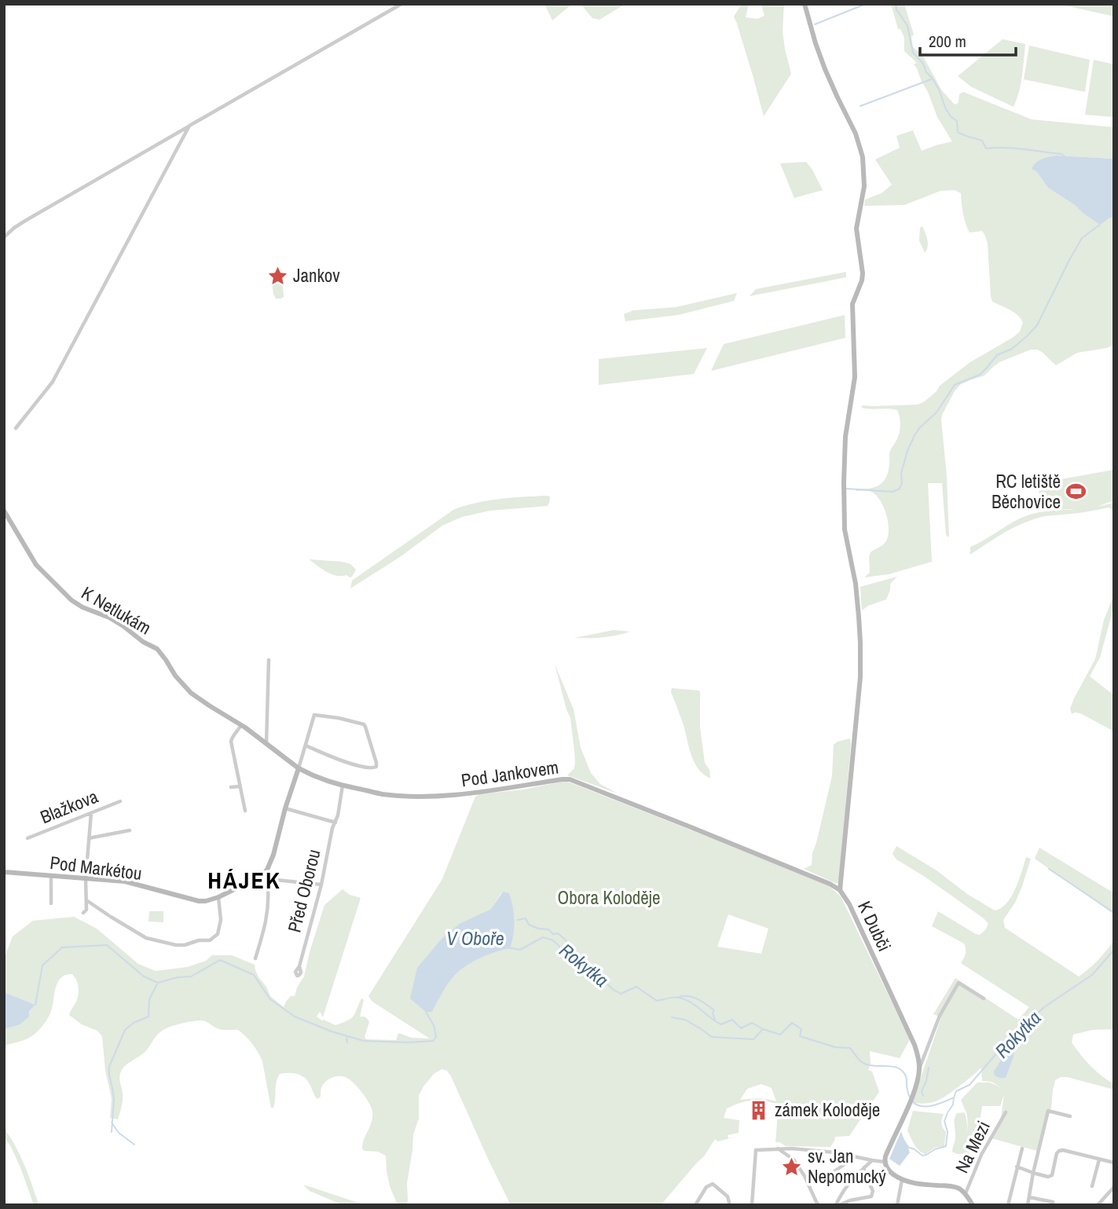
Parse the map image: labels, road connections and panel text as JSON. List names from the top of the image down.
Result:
{
  "streets": {
    "street": [
      "K Netlukám",
      "Pod Jankovem",
      "Blažkova",
      "Pod Markétou",
      "Před Oborou",
      "K Dubči",
      "Na Mezi"
    ]
  },
  "crossings": [
    ["K Netlukám", "Pod Jankovem"],
    ["Pod Jankovem", "Pod Markétou"],
    ["Pod Jankovem", "Před Oborou"],
    ["Pod Jankovem", "K Dubči"]
  ],
  "districts": ["HÁJEK"],
  "water": ["V Oboře", "Rokytka"],
  "parks": ["Obora Koloděje"],
  "places": {
    "place": ["Jankov", "sv. Jan Nepomucký"],
    "sports": ["RC letiště Běchovice"],
    "building": ["zámek Koloděje"]
  },
  "scale_bar": "200 m"
}
